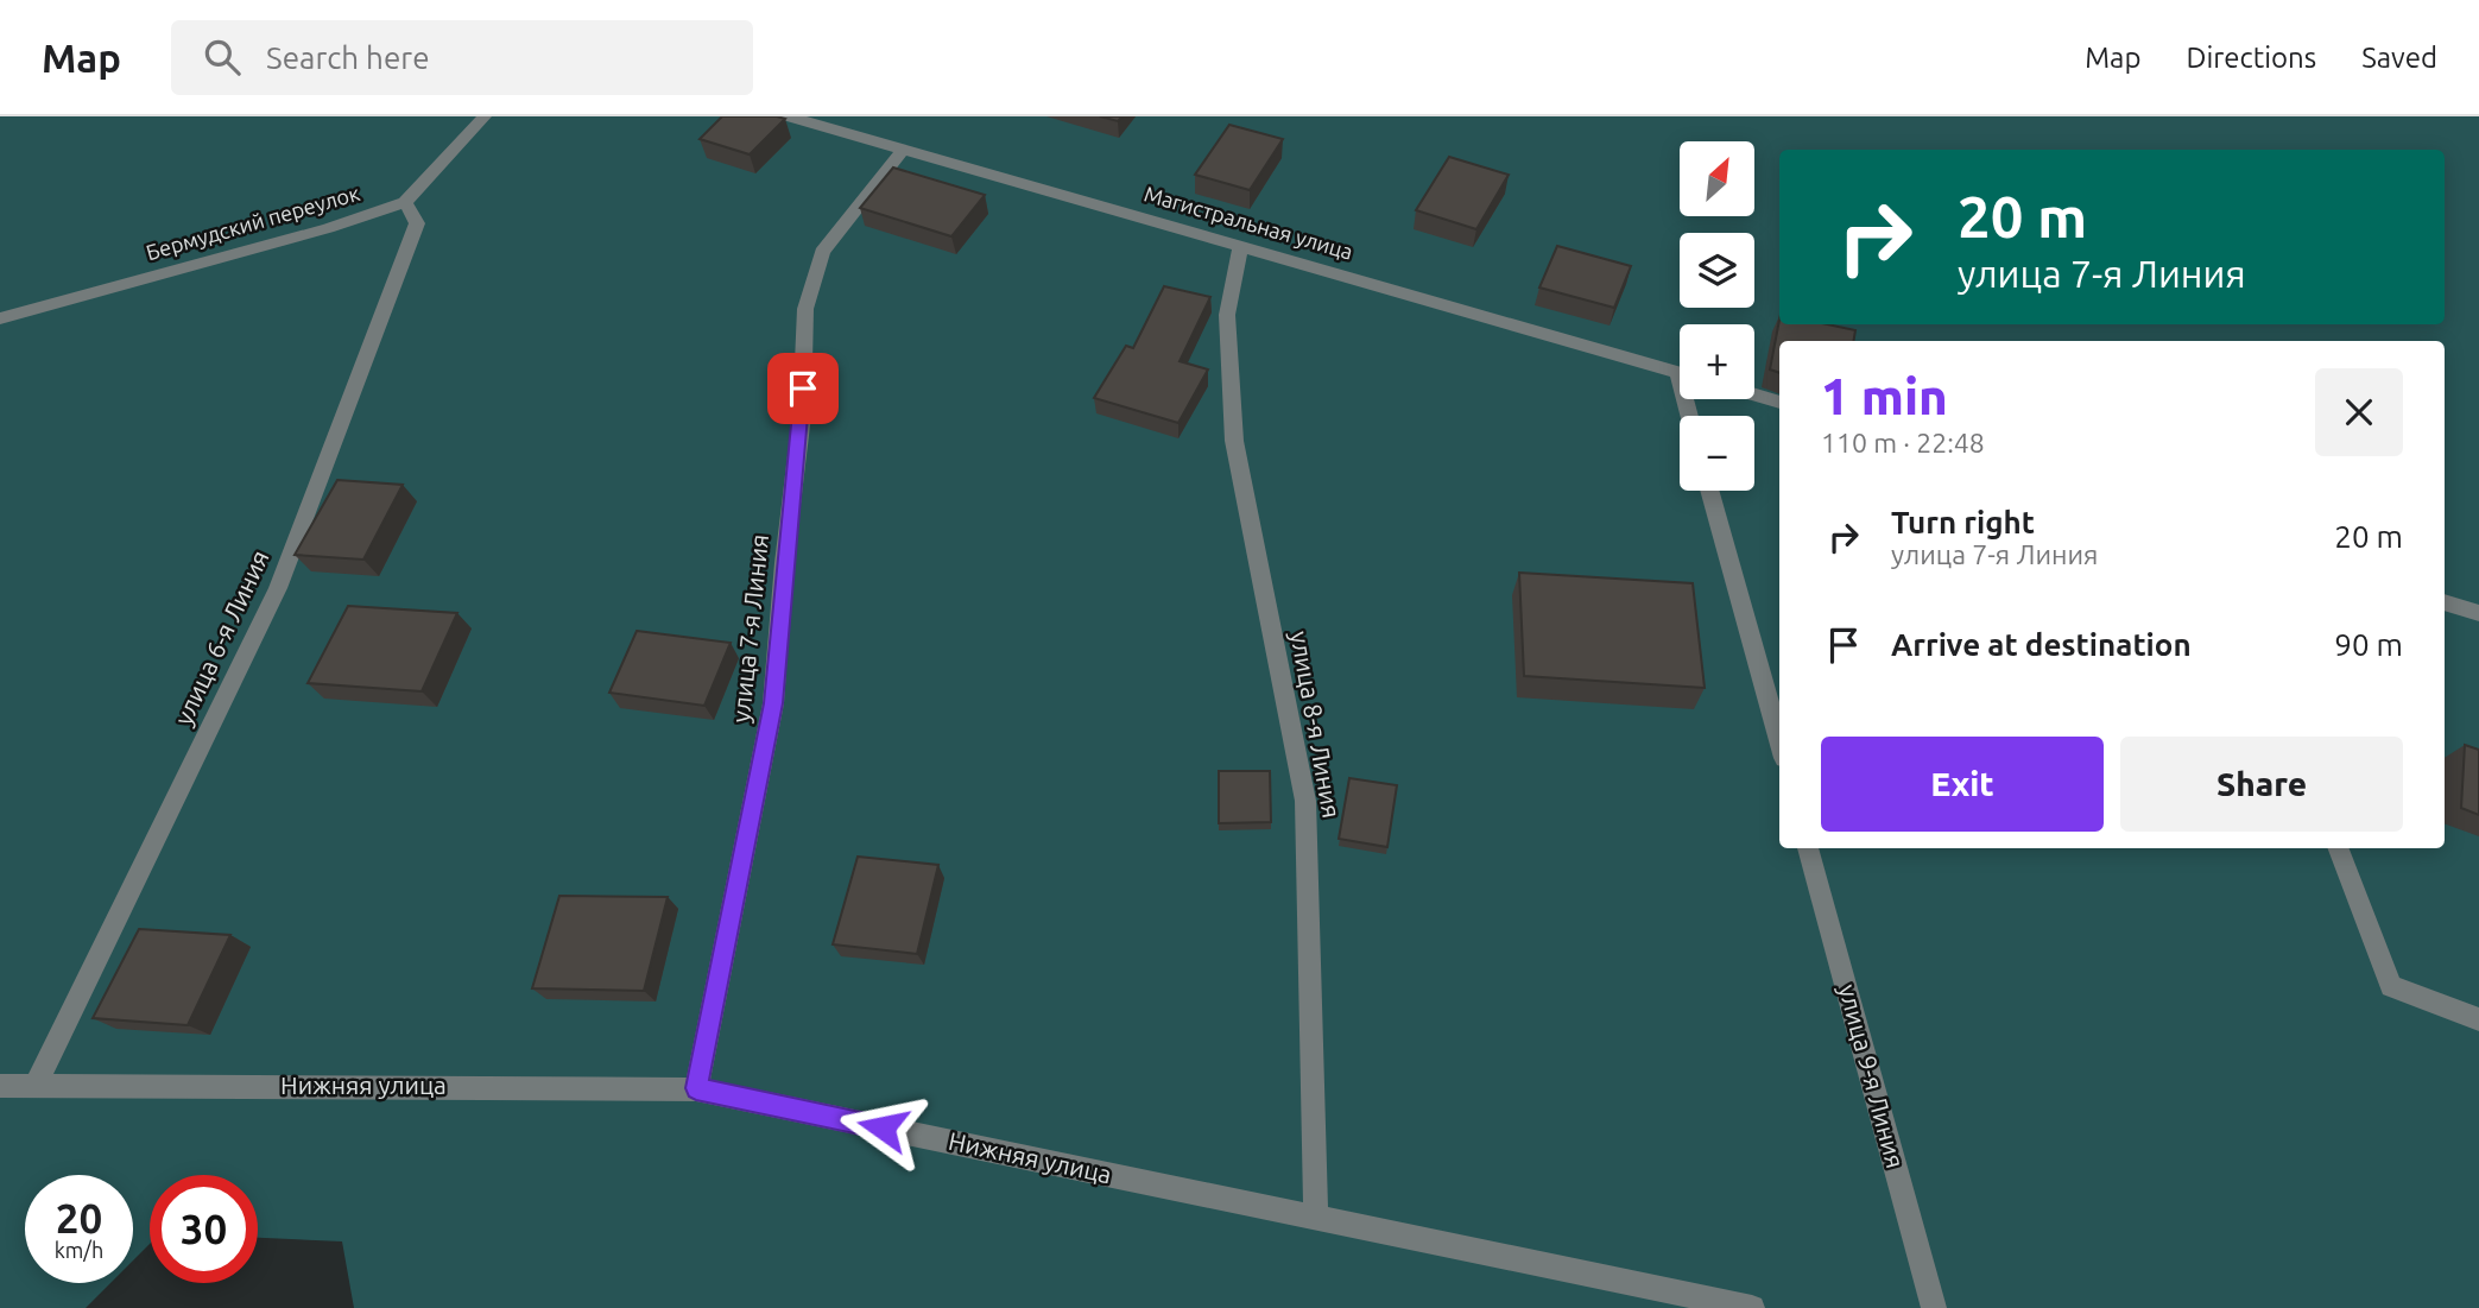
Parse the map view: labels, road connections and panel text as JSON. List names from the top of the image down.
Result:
{
  "streets": {
    "street": [
      "Бермудский переулок",
      "Магистральная улица",
      "улица 7-я Линия",
      "улица 6-я Линия",
      "улица 8-я Линия",
      "улица 9-я Линия",
      "Нижняя улица"
    ]
  },
  "crossings": [
    ["Бермудский переулок", "улица 6-я Линия"],
    ["Магистральная улица", "улица 7-я Линия"],
    ["Магистральная улица", "улица 8-я Линия"],
    ["улица 7-я Линия", "Нижняя улица"],
    ["улица 6-я Линия", "Нижняя улица"],
    ["улица 8-я Линия", "Нижняя улица"]
  ],
  "north": "top right",
  "page": {
    "header": "Map",
    "search": "Search here",
    "nav": ["Map", "Directions", "Saved"],
    "map_buttons": ["+", "−"],
    "turn": ["20 m", "улица 7-я Линия"],
    "heading": ["1 min", "110 m · 22:48"],
    "list": [
      {
        "name": "Turn right",
        "note": "улица 7-я Линия",
        "value": "20 m"
      },
      {
        "name": "Arrive at destination",
        "value": "90 m"
      }
    ],
    "buttons": ["Exit", "Share"],
    "speed": "20 km/h",
    "limit": "30"
  }
}
